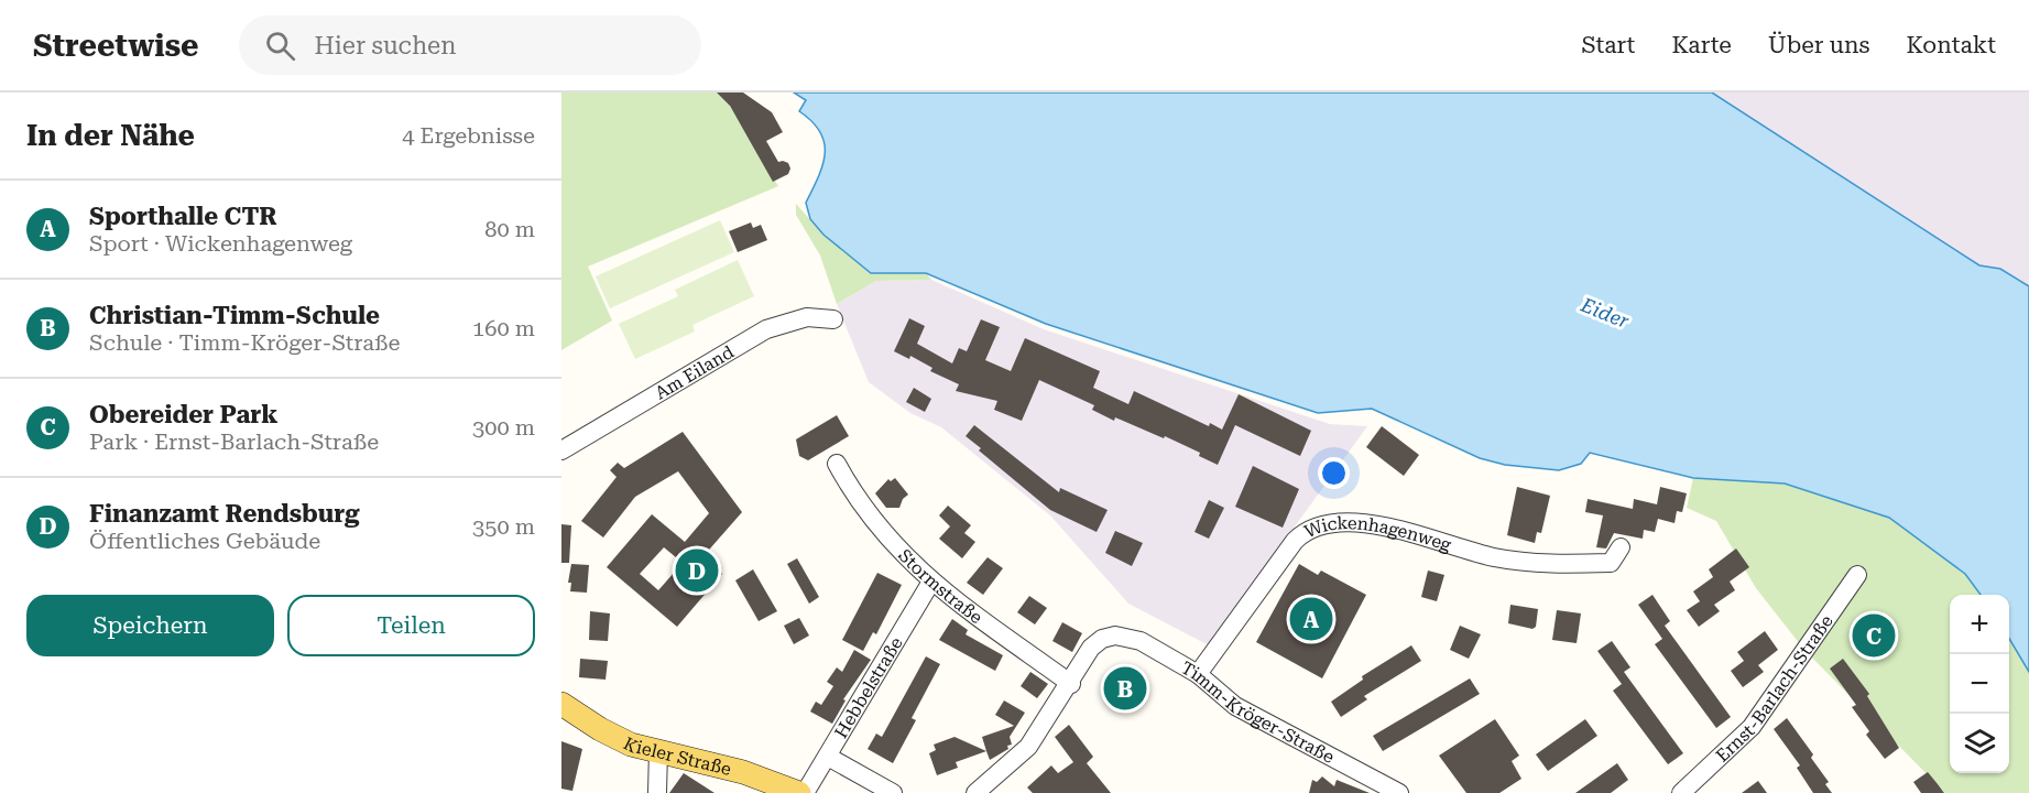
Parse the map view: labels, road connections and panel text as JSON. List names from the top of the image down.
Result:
{
  "streets": {
    "main road": ["Kieler Straße"],
    "street": [
      "Am Eiland",
      "Wickenhagenweg",
      "Stormstraße",
      "Hebbelstraße",
      "Ernst-Barlach-Straße",
      "Timm-Kröger-Straße"
    ]
  },
  "crossings": [
    ["Wickenhagenweg", "Timm-Kröger-Straße"],
    ["Stormstraße", "Hebbelstraße"],
    ["Stormstraße", "Timm-Kröger-Straße"]
  ],
  "water": ["Eider"],
  "page": {
    "header": "Streetwise",
    "search": "Hier suchen",
    "nav": [
      "Start",
      "Karte",
      "Über uns",
      "Kontakt"
    ],
    "heading": ["In der Nähe", "4 Ergebnisse"],
    "list": [
      {
        "mark": "A",
        "name": "Sporthalle CTR",
        "note": "Sport · Wickenhagenweg",
        "value": "80 m"
      },
      {
        "mark": "B",
        "name": "Christian-Timm-Schule",
        "note": "Schule · Timm-Kröger-Straße",
        "value": "160 m"
      },
      {
        "mark": "C",
        "name": "Obereider Park",
        "note": "Park · Ernst-Barlach-Straße",
        "value": "300 m"
      },
      {
        "mark": "D",
        "name": "Finanzamt Rendsburg",
        "note": "Öffentliches Gebäude",
        "value": "350 m"
      }
    ],
    "pins": [
      "D",
      "A",
      "C",
      "B"
    ],
    "buttons": ["Speichern", "Teilen"],
    "map_buttons": ["+", "−"]
  }
}
